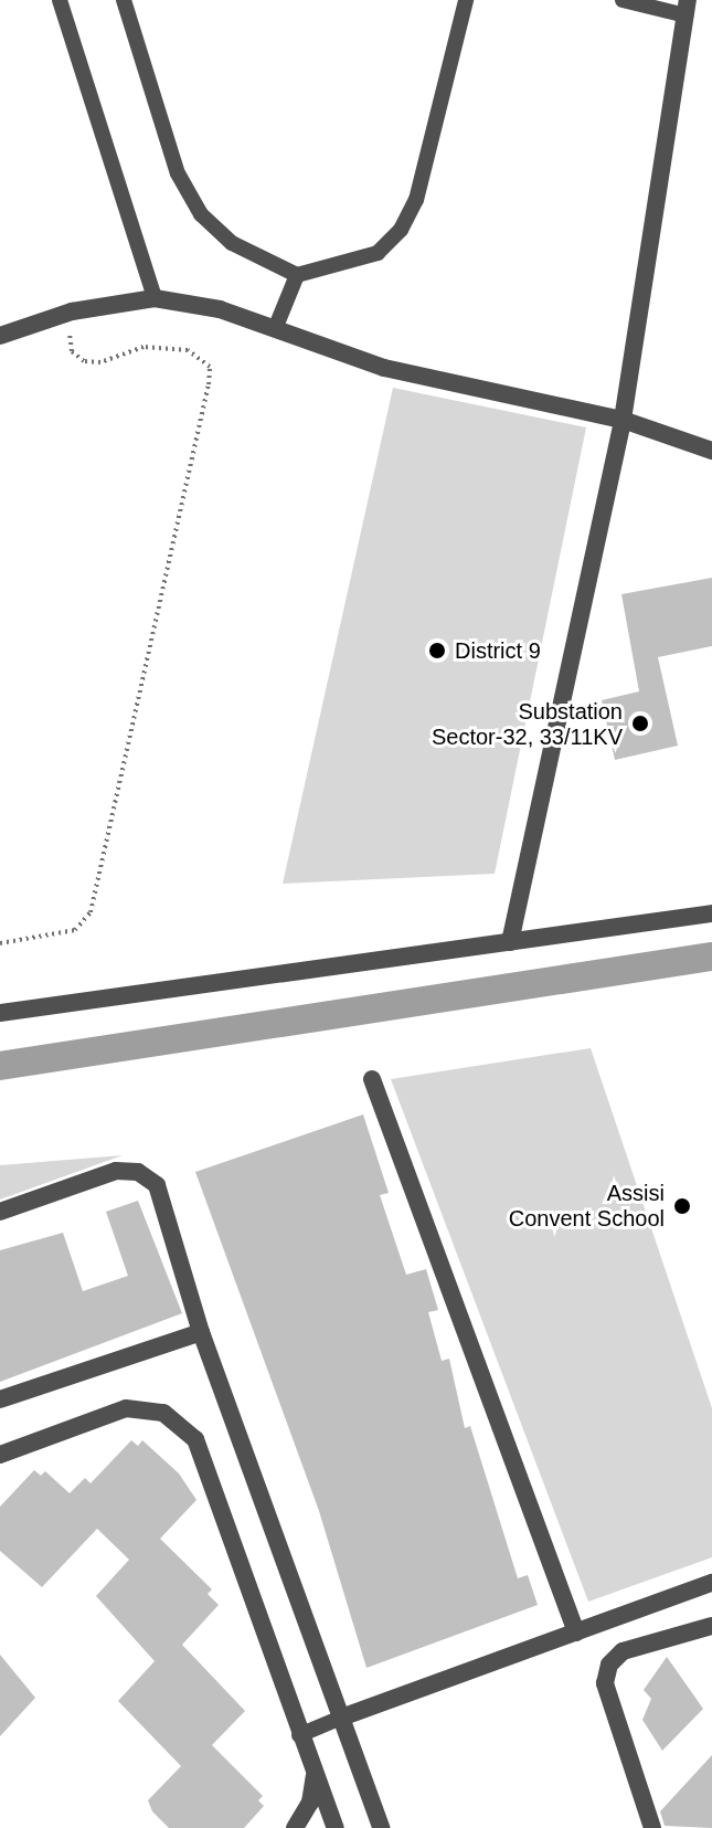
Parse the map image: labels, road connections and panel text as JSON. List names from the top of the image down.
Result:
{
  "places": ["District 9", "Substation Sector-32, 33/11KV", "Assisi Convent School"]
}
